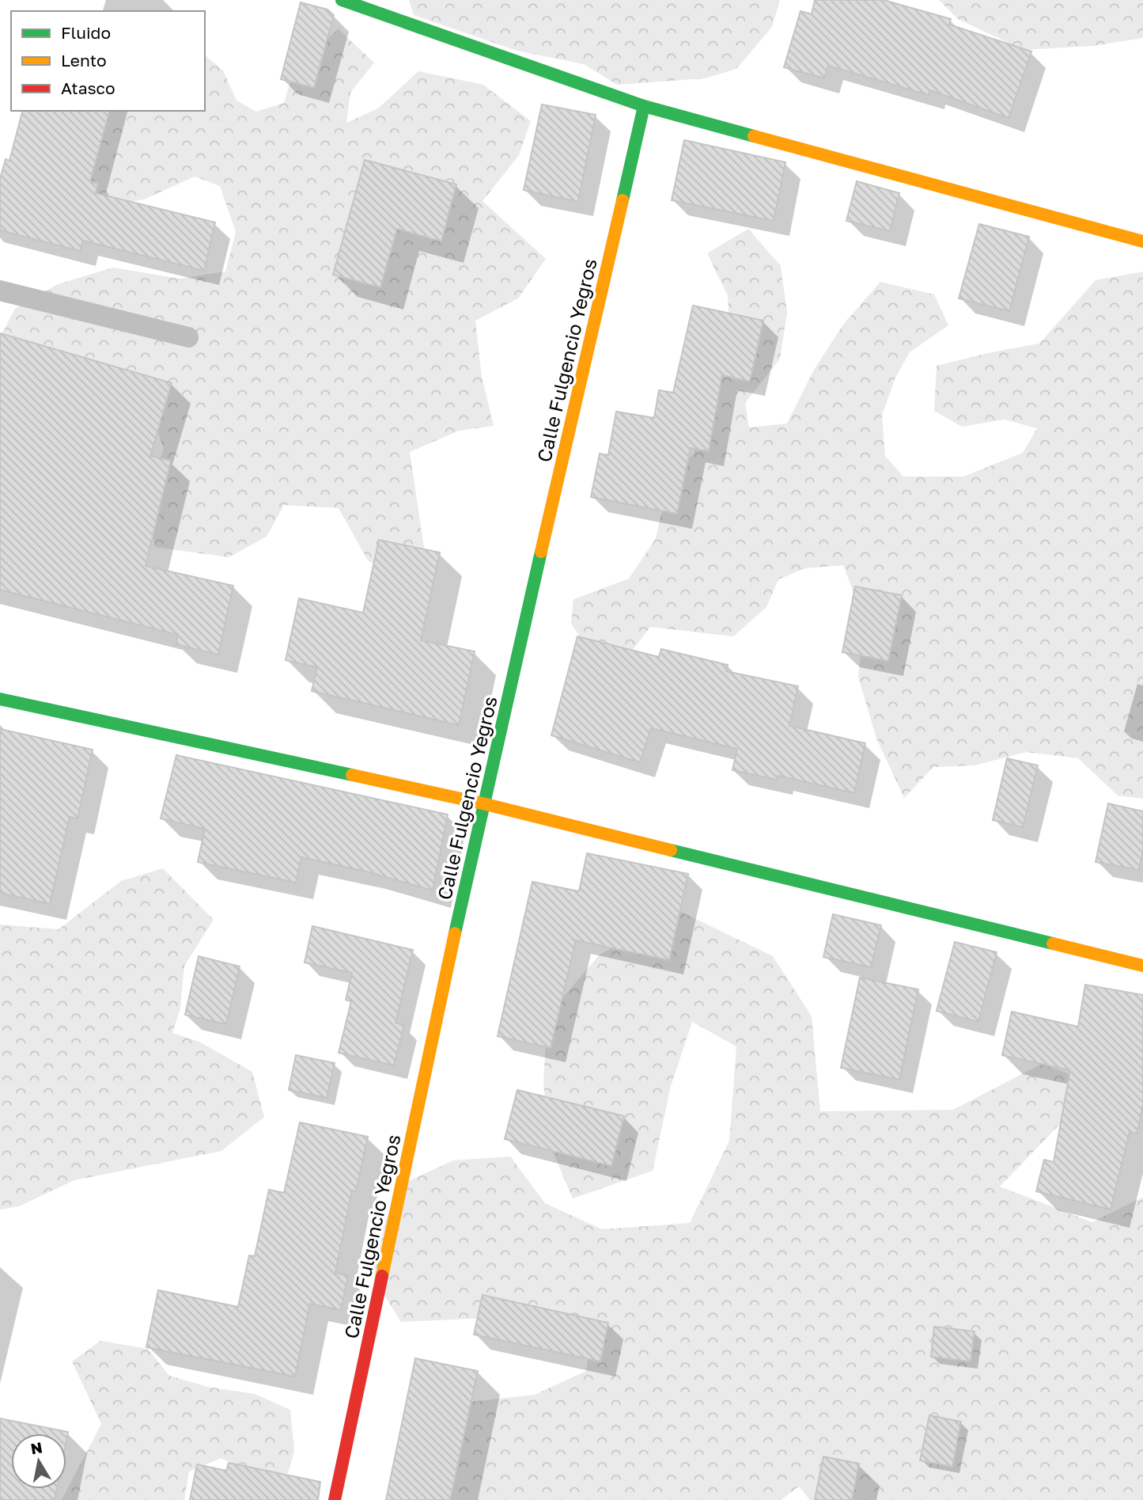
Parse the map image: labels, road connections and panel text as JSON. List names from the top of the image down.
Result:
{
  "streets": {
    "street": ["Calle Fulgencio Yegros"]
  },
  "legend": ["Fluido", "Lento", "Atasco"],
  "north": "top"
}
